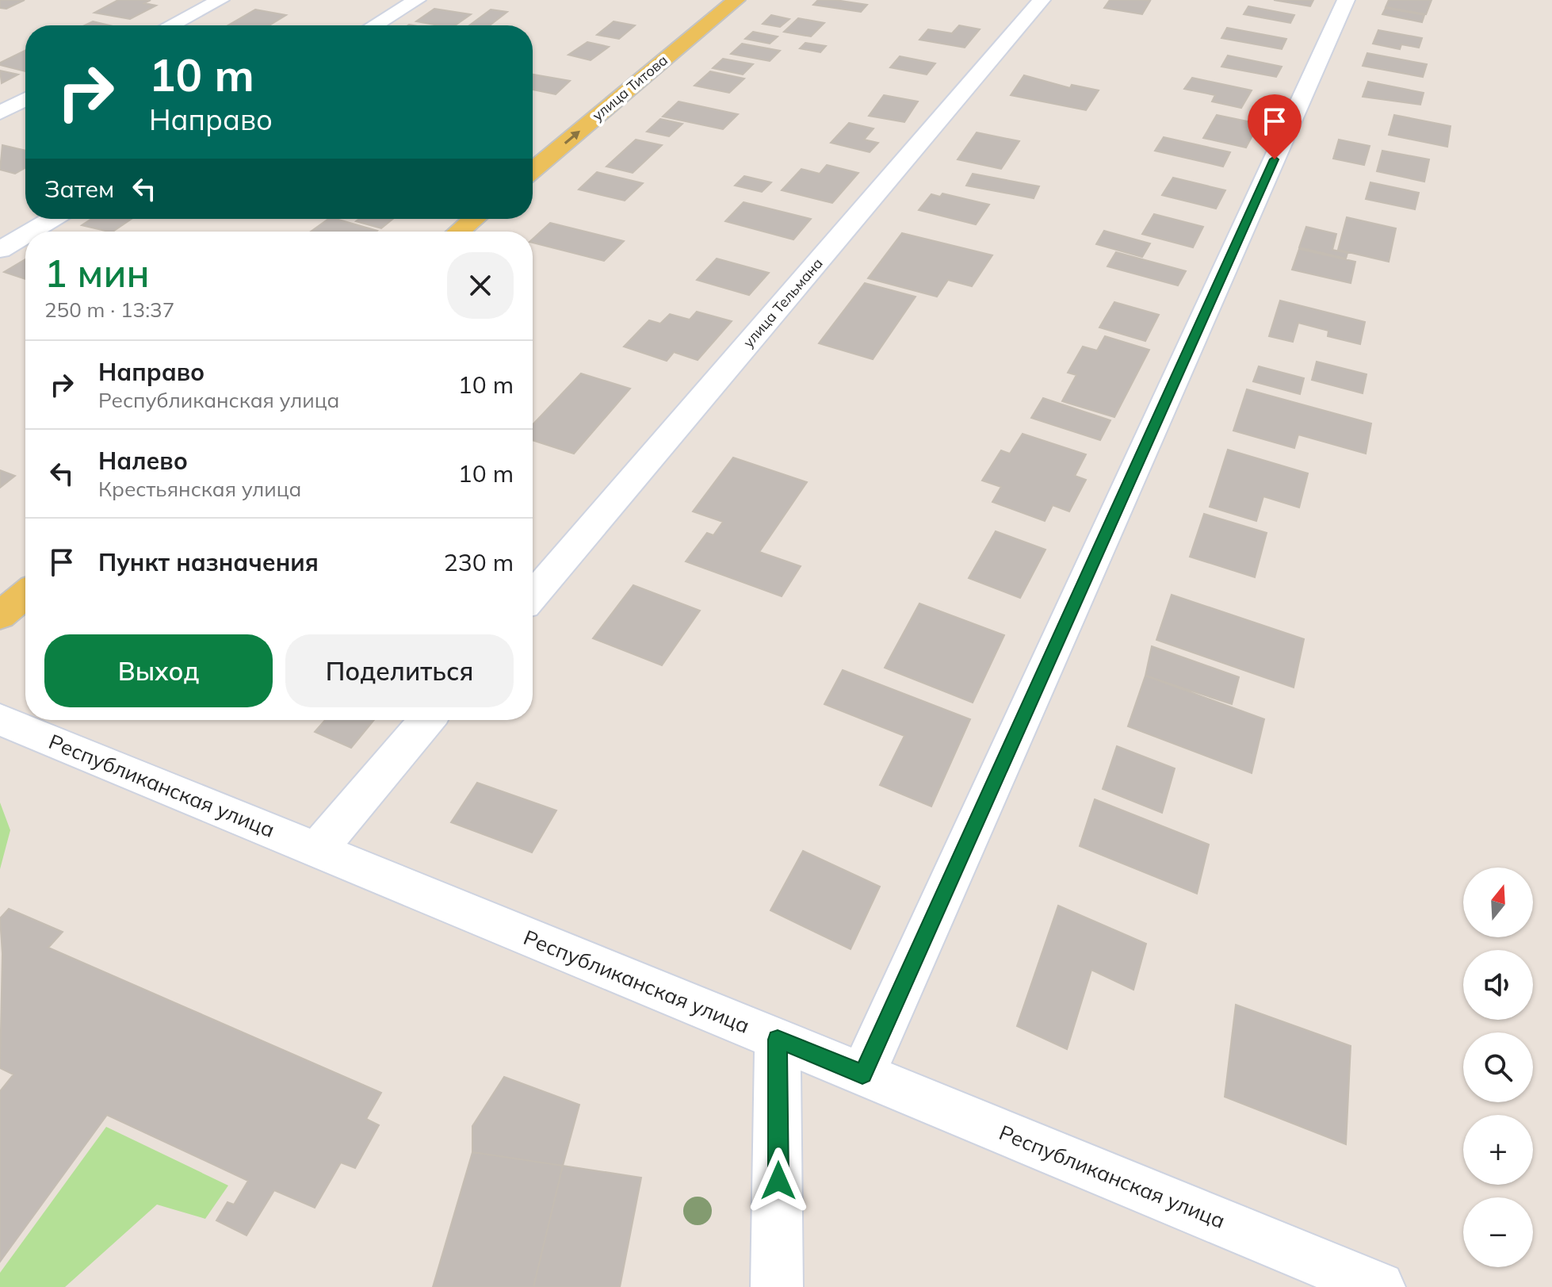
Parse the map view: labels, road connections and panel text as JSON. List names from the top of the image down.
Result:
{
  "streets": {
    "main road": ["улица Титова"],
    "street": ["улица Тельмана", "Республиканская улица"]
  },
  "one_way": ["улица Титова"],
  "north": "top",
  "page": {
    "turn": ["10 m", "Направо"],
    "then": "Затем",
    "heading": ["1 мин", "250 m · 13:37"],
    "list": [
      {
        "name": "Направо",
        "note": "Республиканская улица",
        "value": "10 m"
      },
      {
        "name": "Налево",
        "note": "Крестьянская улица",
        "value": "10 m"
      },
      {
        "name": "Пункт назначения",
        "value": "230 m"
      }
    ],
    "buttons": ["Выход", "Поделиться"],
    "map_buttons": ["+", "−"]
  }
}
